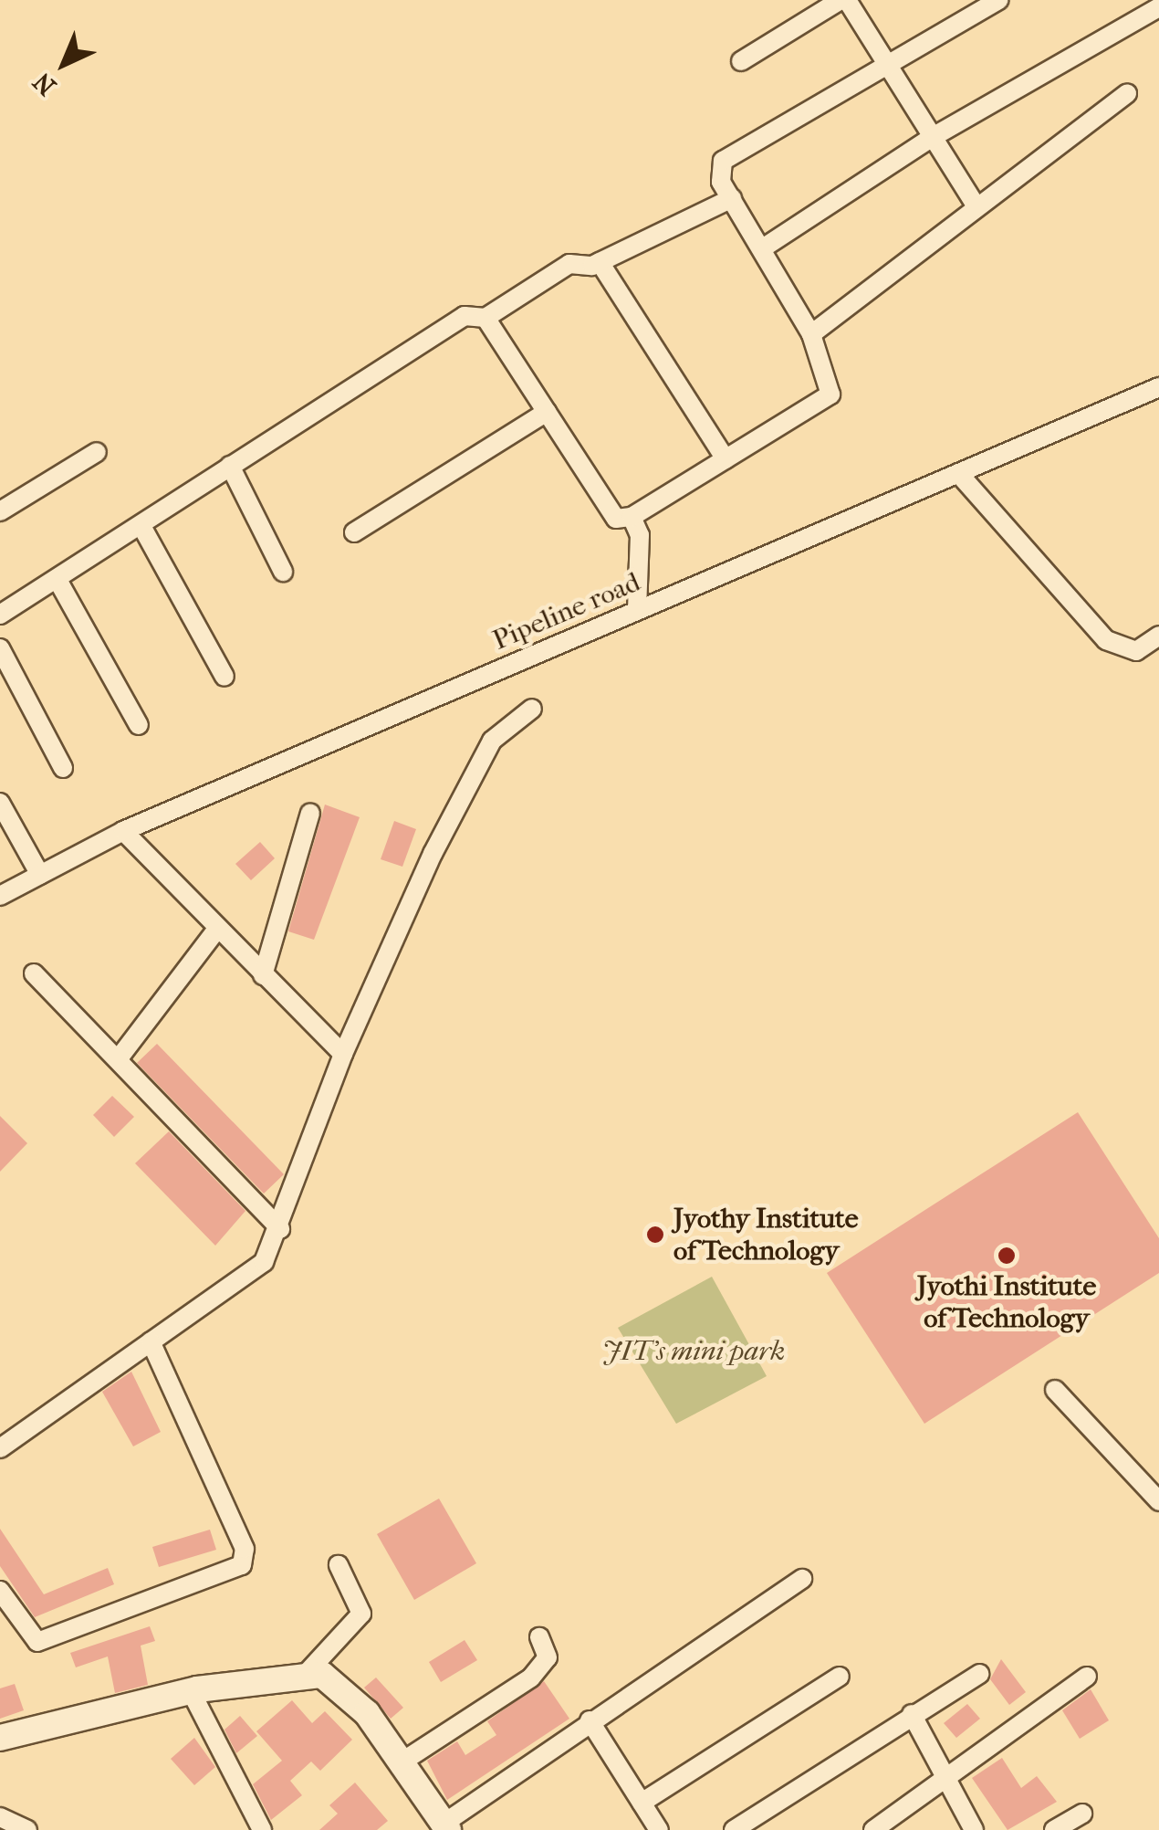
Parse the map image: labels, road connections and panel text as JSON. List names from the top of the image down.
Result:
{
  "streets": {
    "street": ["Pipeline road"]
  },
  "parks": ["JIT's mini park"],
  "places": ["Jyothy Institute of Technology", "Jyothi Institute of Technology"],
  "north": "bottom left"
}
